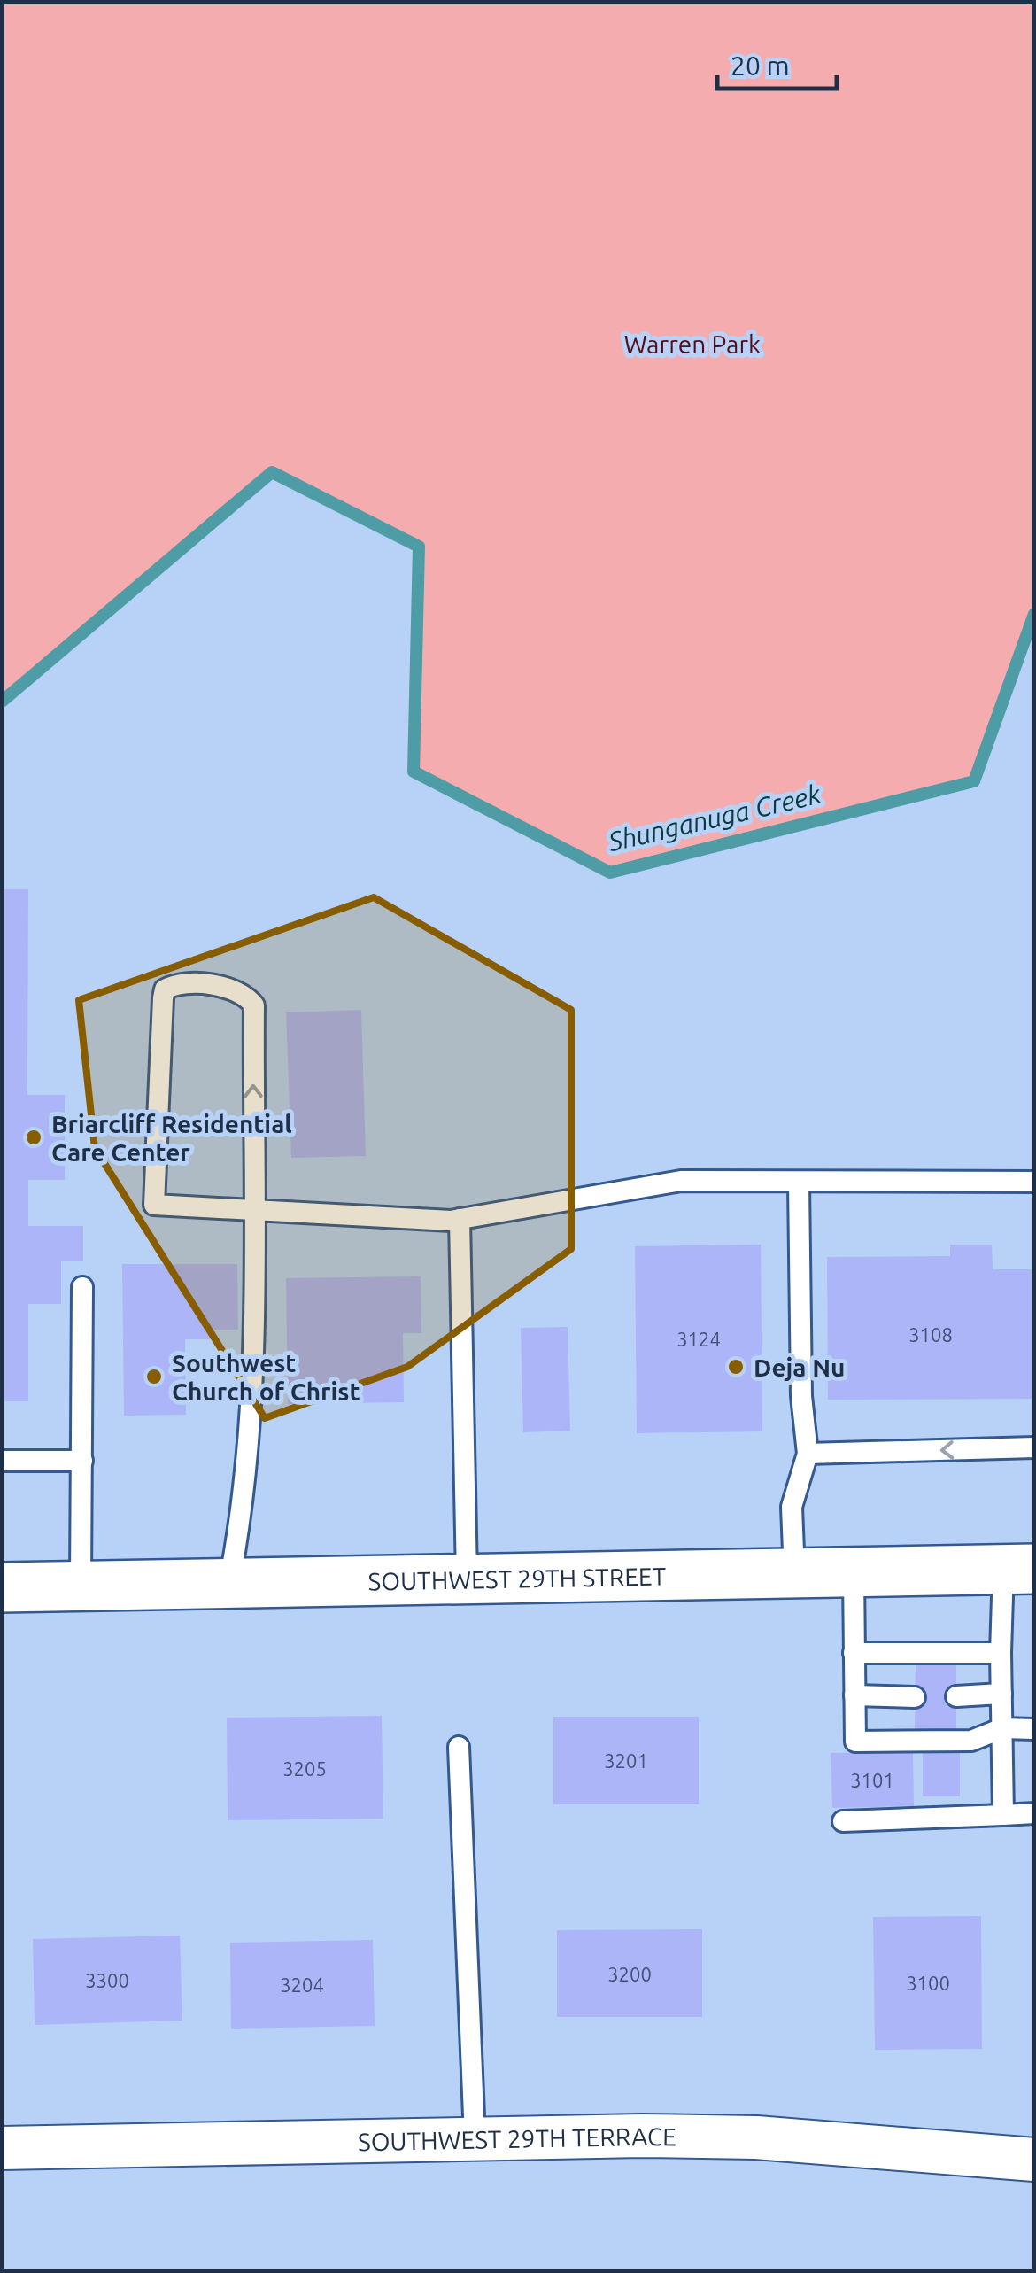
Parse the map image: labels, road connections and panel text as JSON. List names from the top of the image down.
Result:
{
  "streets": {
    "main road": ["SOUTHWEST 29TH STREET"],
    "street": ["SOUTHWEST 29TH TERRACE"]
  },
  "water": ["Shunganuga Creek"],
  "parks": ["Warren Park"],
  "places": ["Briarcliff Residential Care Center", "Deja Nu", "Southwest Church of Christ"],
  "house_numbers": [
    "3108",
    "3124",
    "3201",
    "3205",
    "3101",
    "3200",
    "3300",
    "3100",
    "3204"
  ],
  "scale_bar": "20 m"
}
